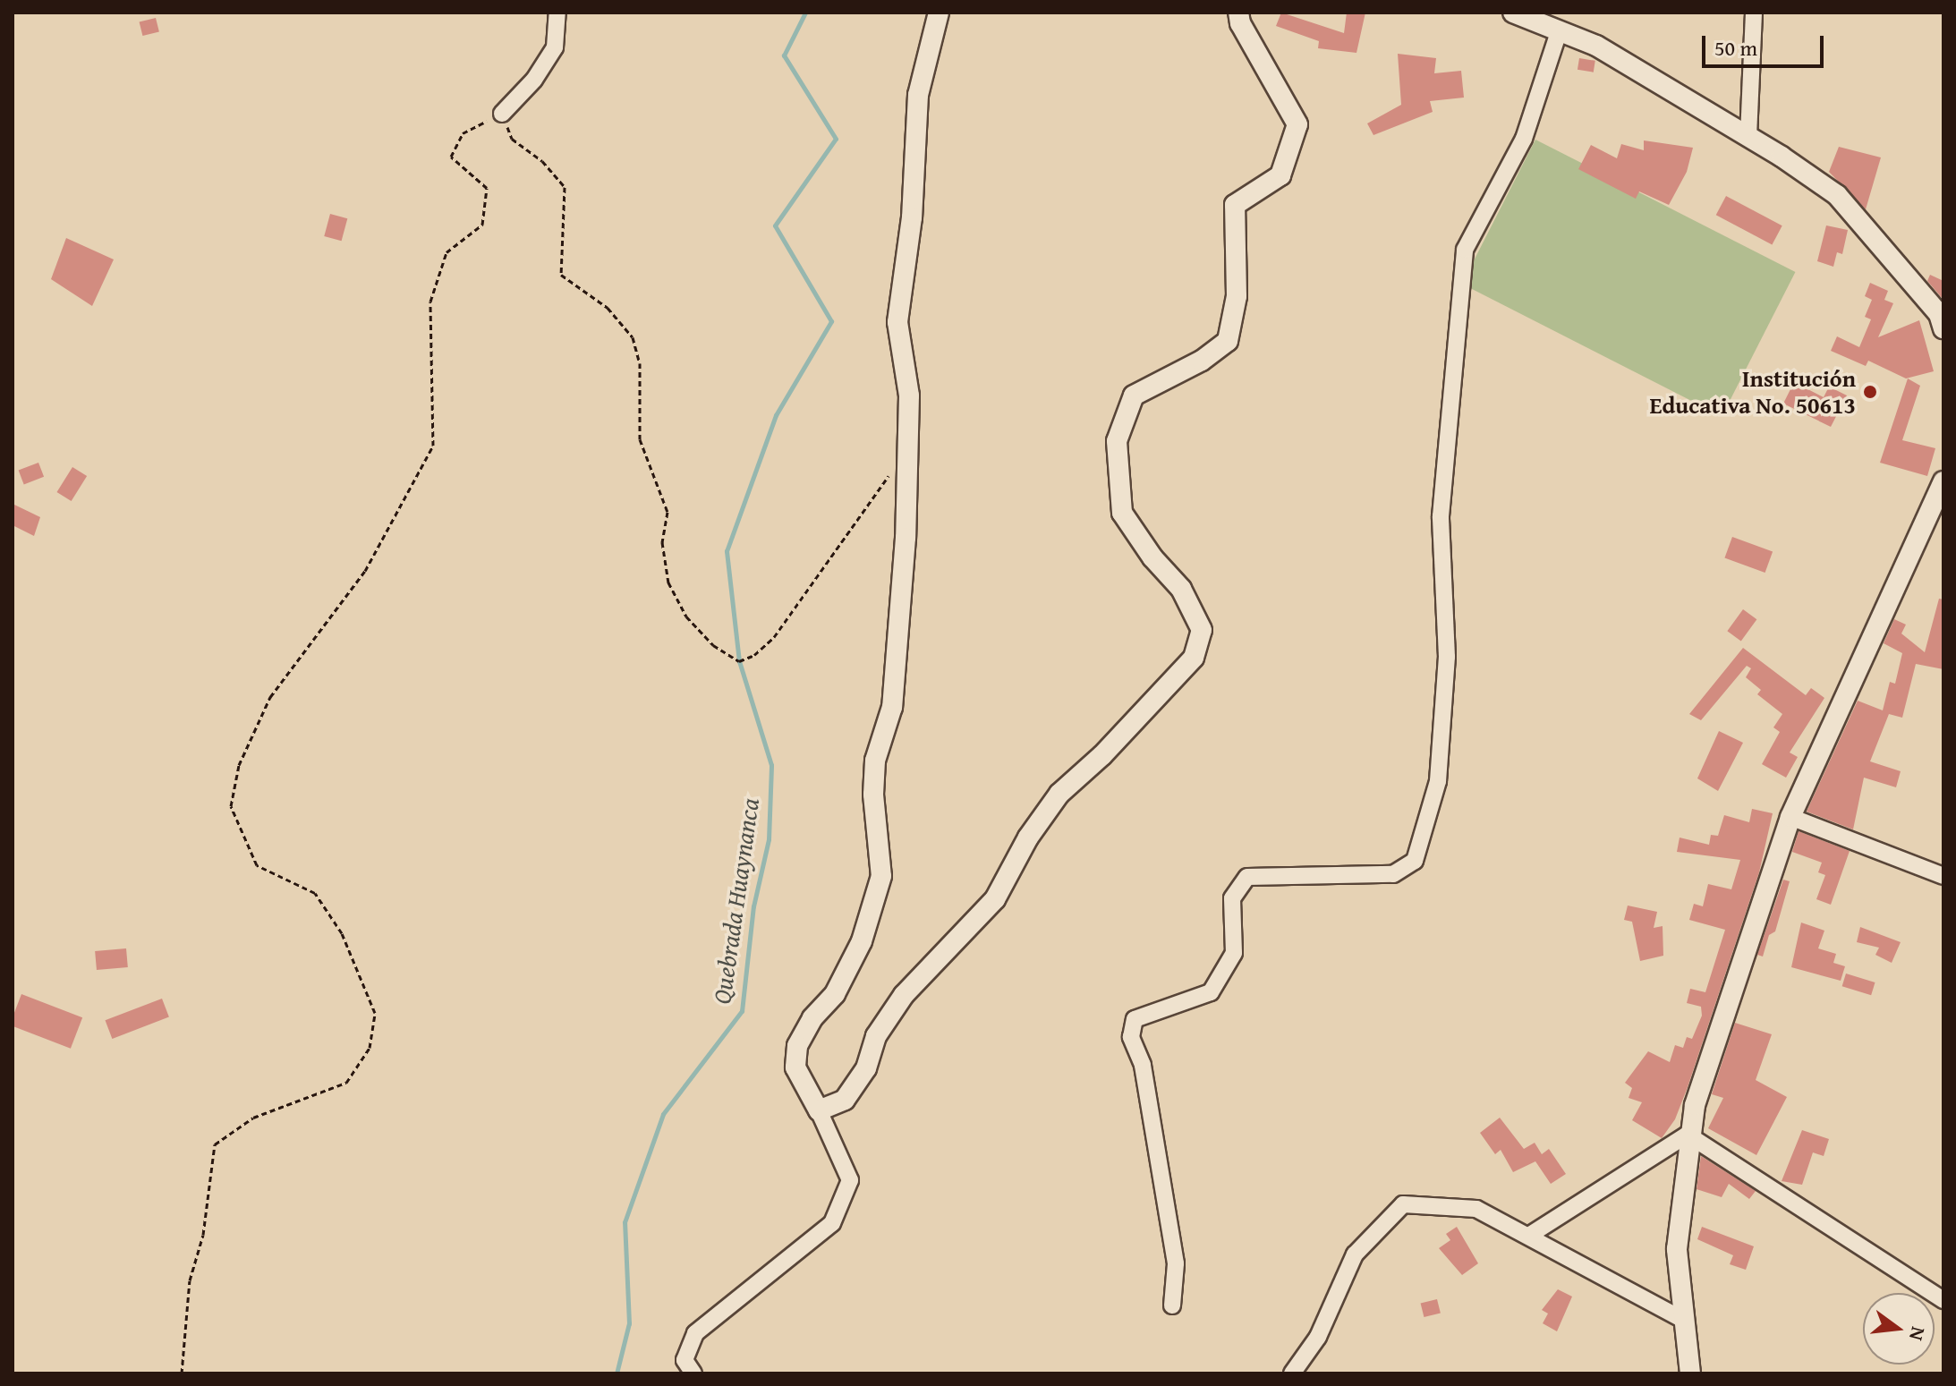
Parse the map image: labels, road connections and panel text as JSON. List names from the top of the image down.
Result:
{
  "water": ["Quebrada Huaynanca"],
  "places": ["Institución Educativa No. 50613"],
  "scale_bar": "50 m",
  "north": "right"
}
